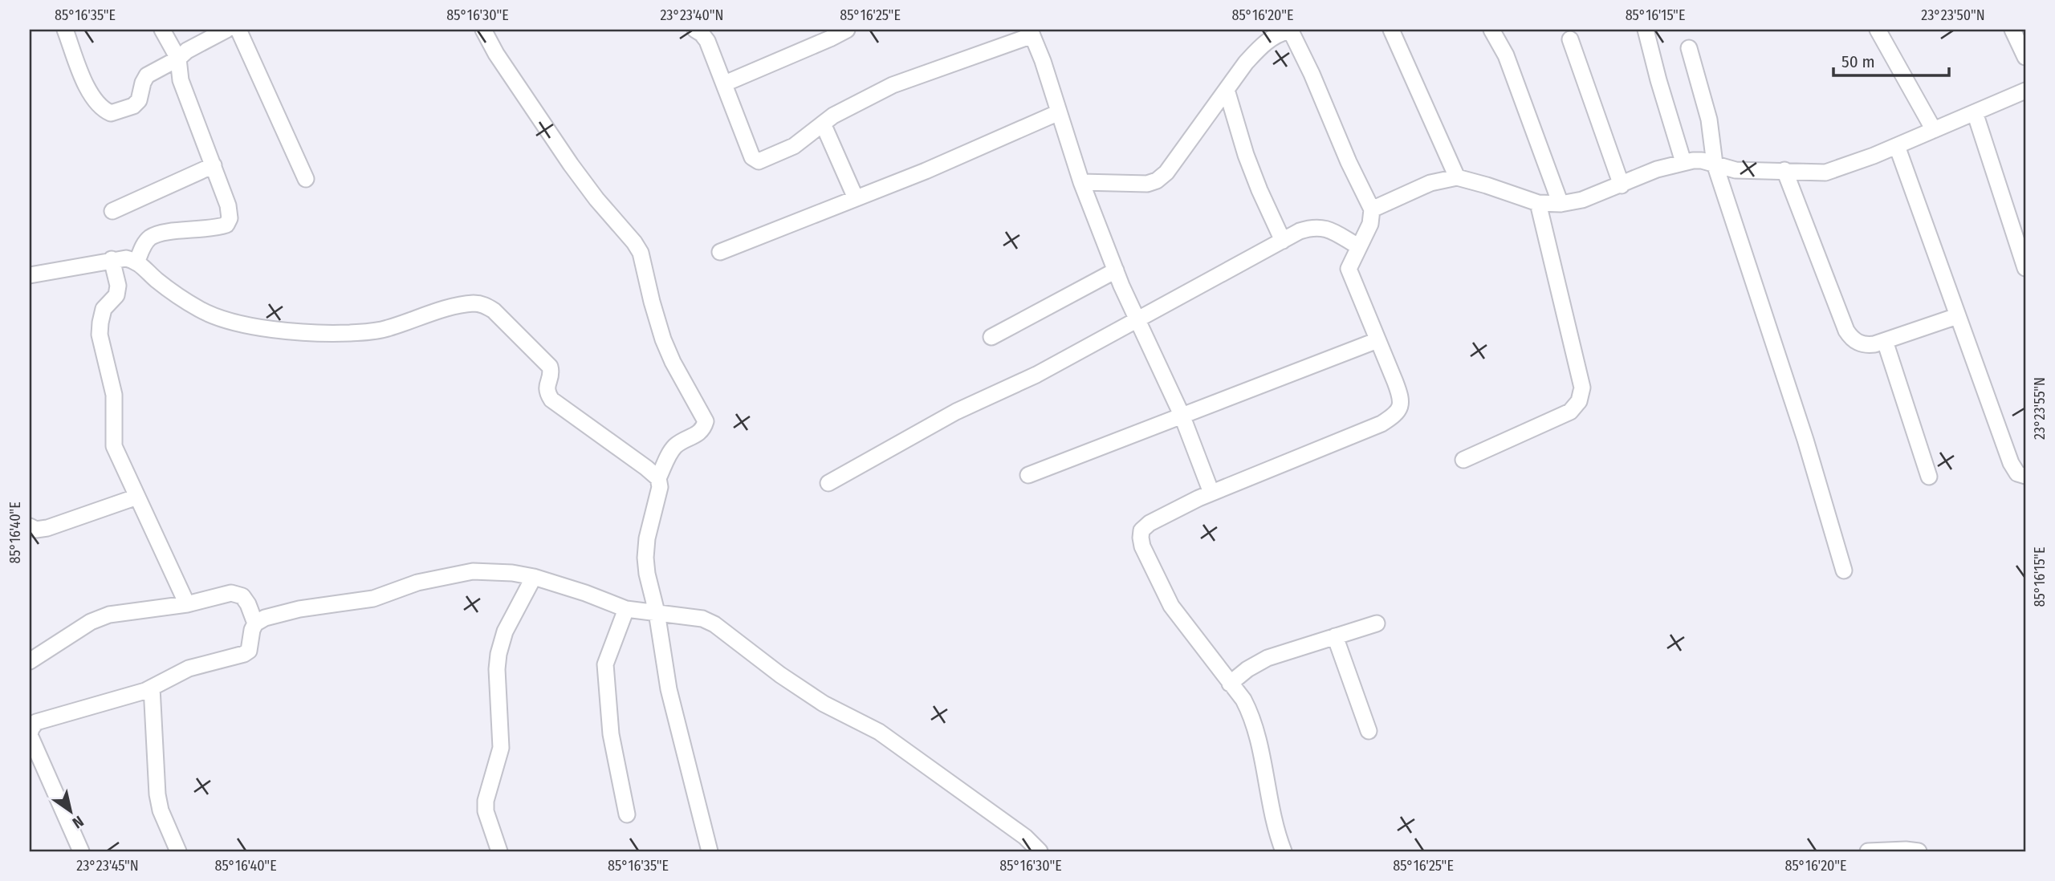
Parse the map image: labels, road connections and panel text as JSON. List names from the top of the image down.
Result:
{
  "scale_bar": "50 m",
  "north": "bottom right",
  "coordinates": [
    "85°16'35\"E",
    "85°16'30\"E",
    "23°23'40\"N",
    "85°16'25\"E",
    "85°16'20\"E",
    "85°16'15\"E",
    "23°23'50\"N",
    "23°23'55\"N",
    "85°16'40\"E",
    "23°23'45\"N"
  ]
}
